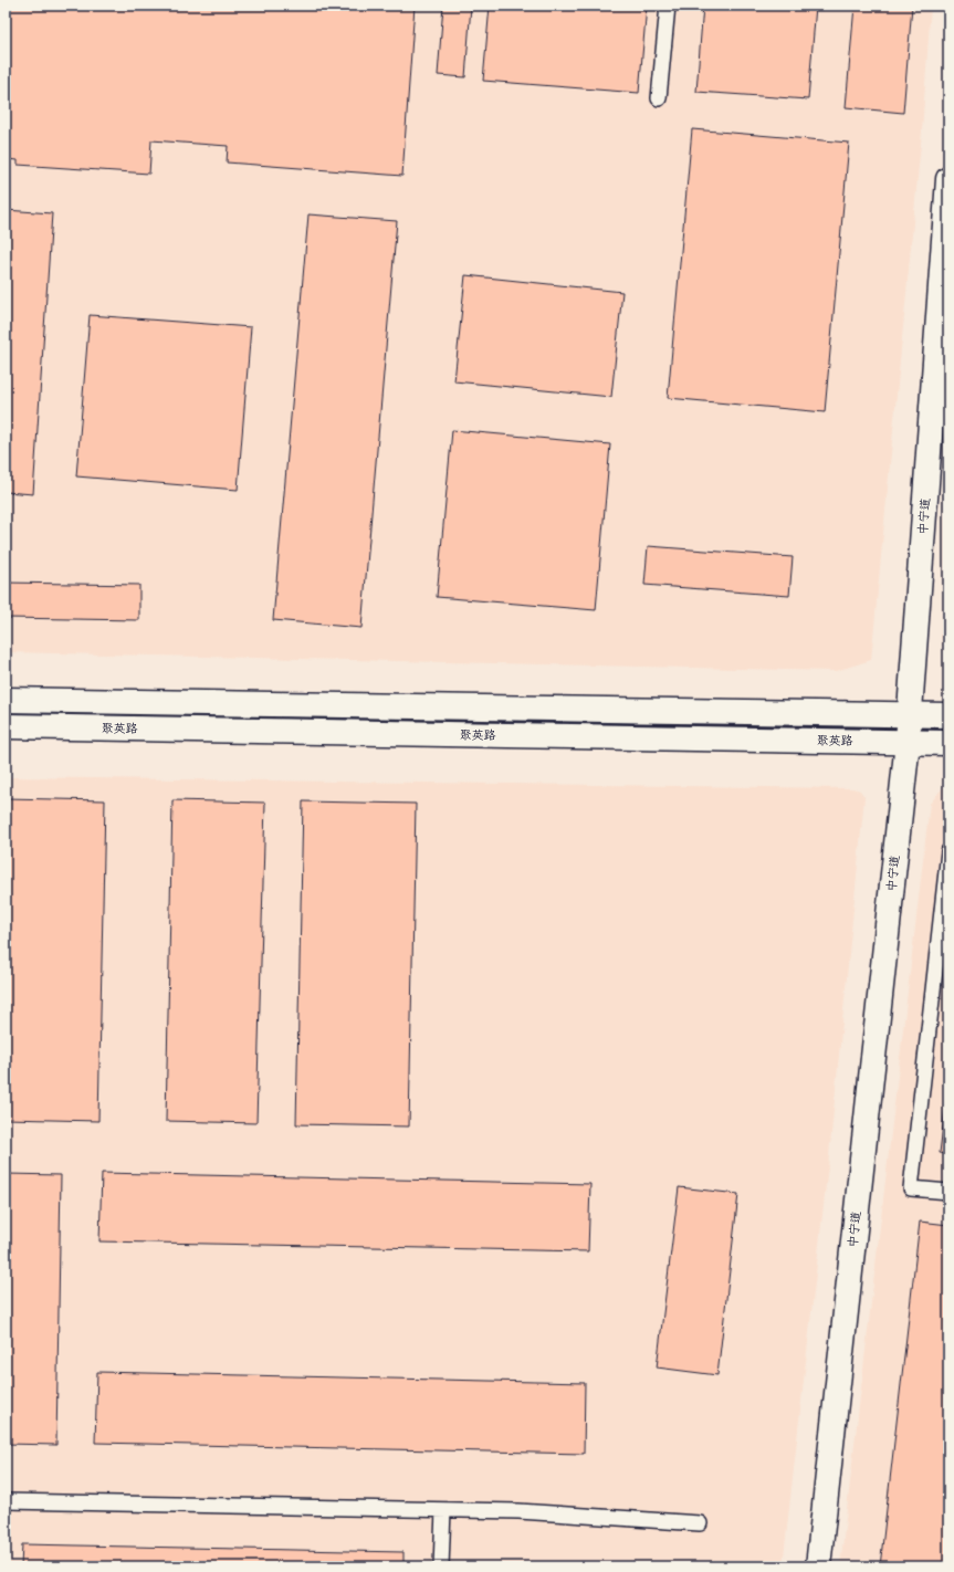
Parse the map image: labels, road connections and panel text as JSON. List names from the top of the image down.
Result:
{
  "streets": {
    "main road": ["中宁道", "聚英路"]
  },
  "crossings": [
    ["中宁道", "聚英路"]
  ]
}
